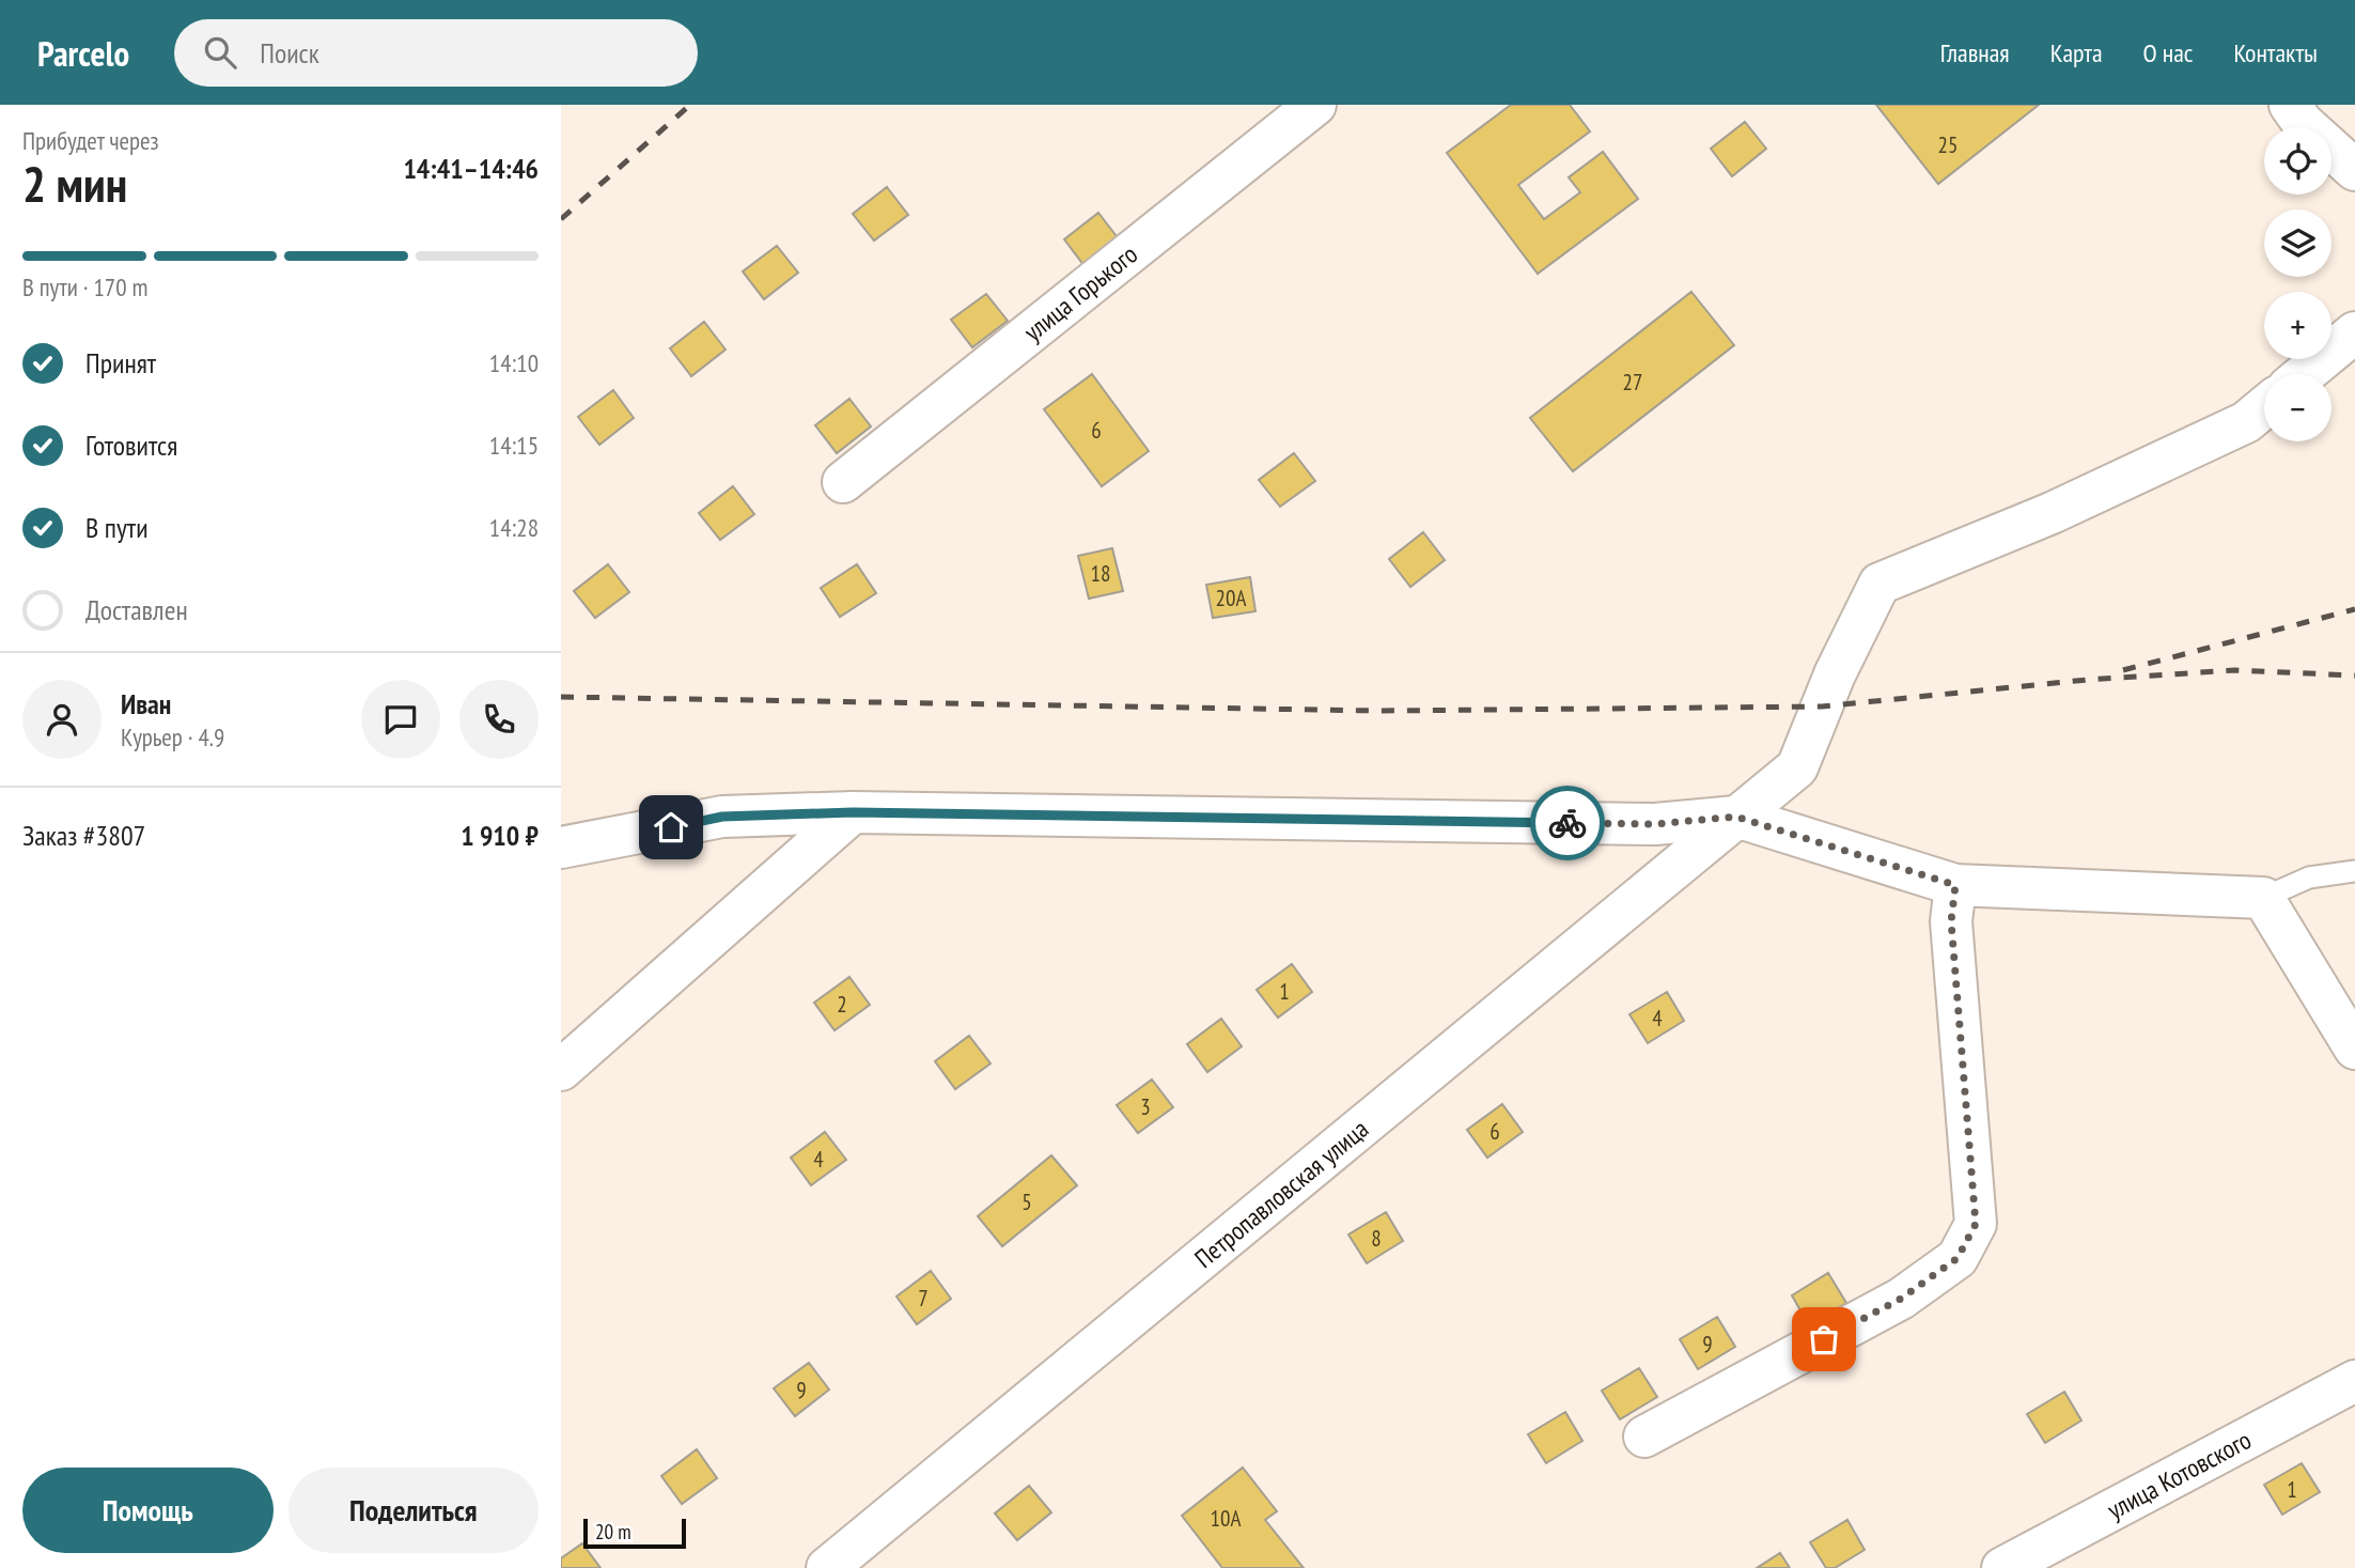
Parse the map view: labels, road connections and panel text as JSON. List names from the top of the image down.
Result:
{
  "streets": {
    "street": ["улица Горького", "Петропавловская улица", "улица Котовского"]
  },
  "house_numbers": [
    "25",
    "27",
    "6",
    "18",
    "20А",
    "1",
    "2",
    "4",
    "3",
    "6",
    "4",
    "5",
    "8",
    "7",
    "9",
    "9",
    "1",
    "10А"
  ],
  "scale_bar": "20 m",
  "page": {
    "header": "Parcelo",
    "search": "Поиск",
    "nav": [
      "Главная",
      "Карта",
      "О нас",
      "Контакты"
    ],
    "heading": ["2 мин", "Прибудет через", "14:41–14:46"],
    "panel": [
      "Иван",
      "Курьер · 4.9",
      "Заказ #3807",
      "1 910 ₽"
    ],
    "map_buttons": ["+", "−"],
    "bar": "В пути · 170 m",
    "list": [
      ["Принят", "14:10"],
      ["Готовится", "14:15"],
      ["В пути", "14:28"],
      "Доставлен"
    ],
    "buttons": ["Помощь", "Поделиться"],
    "scale": "20 m"
  }
}
